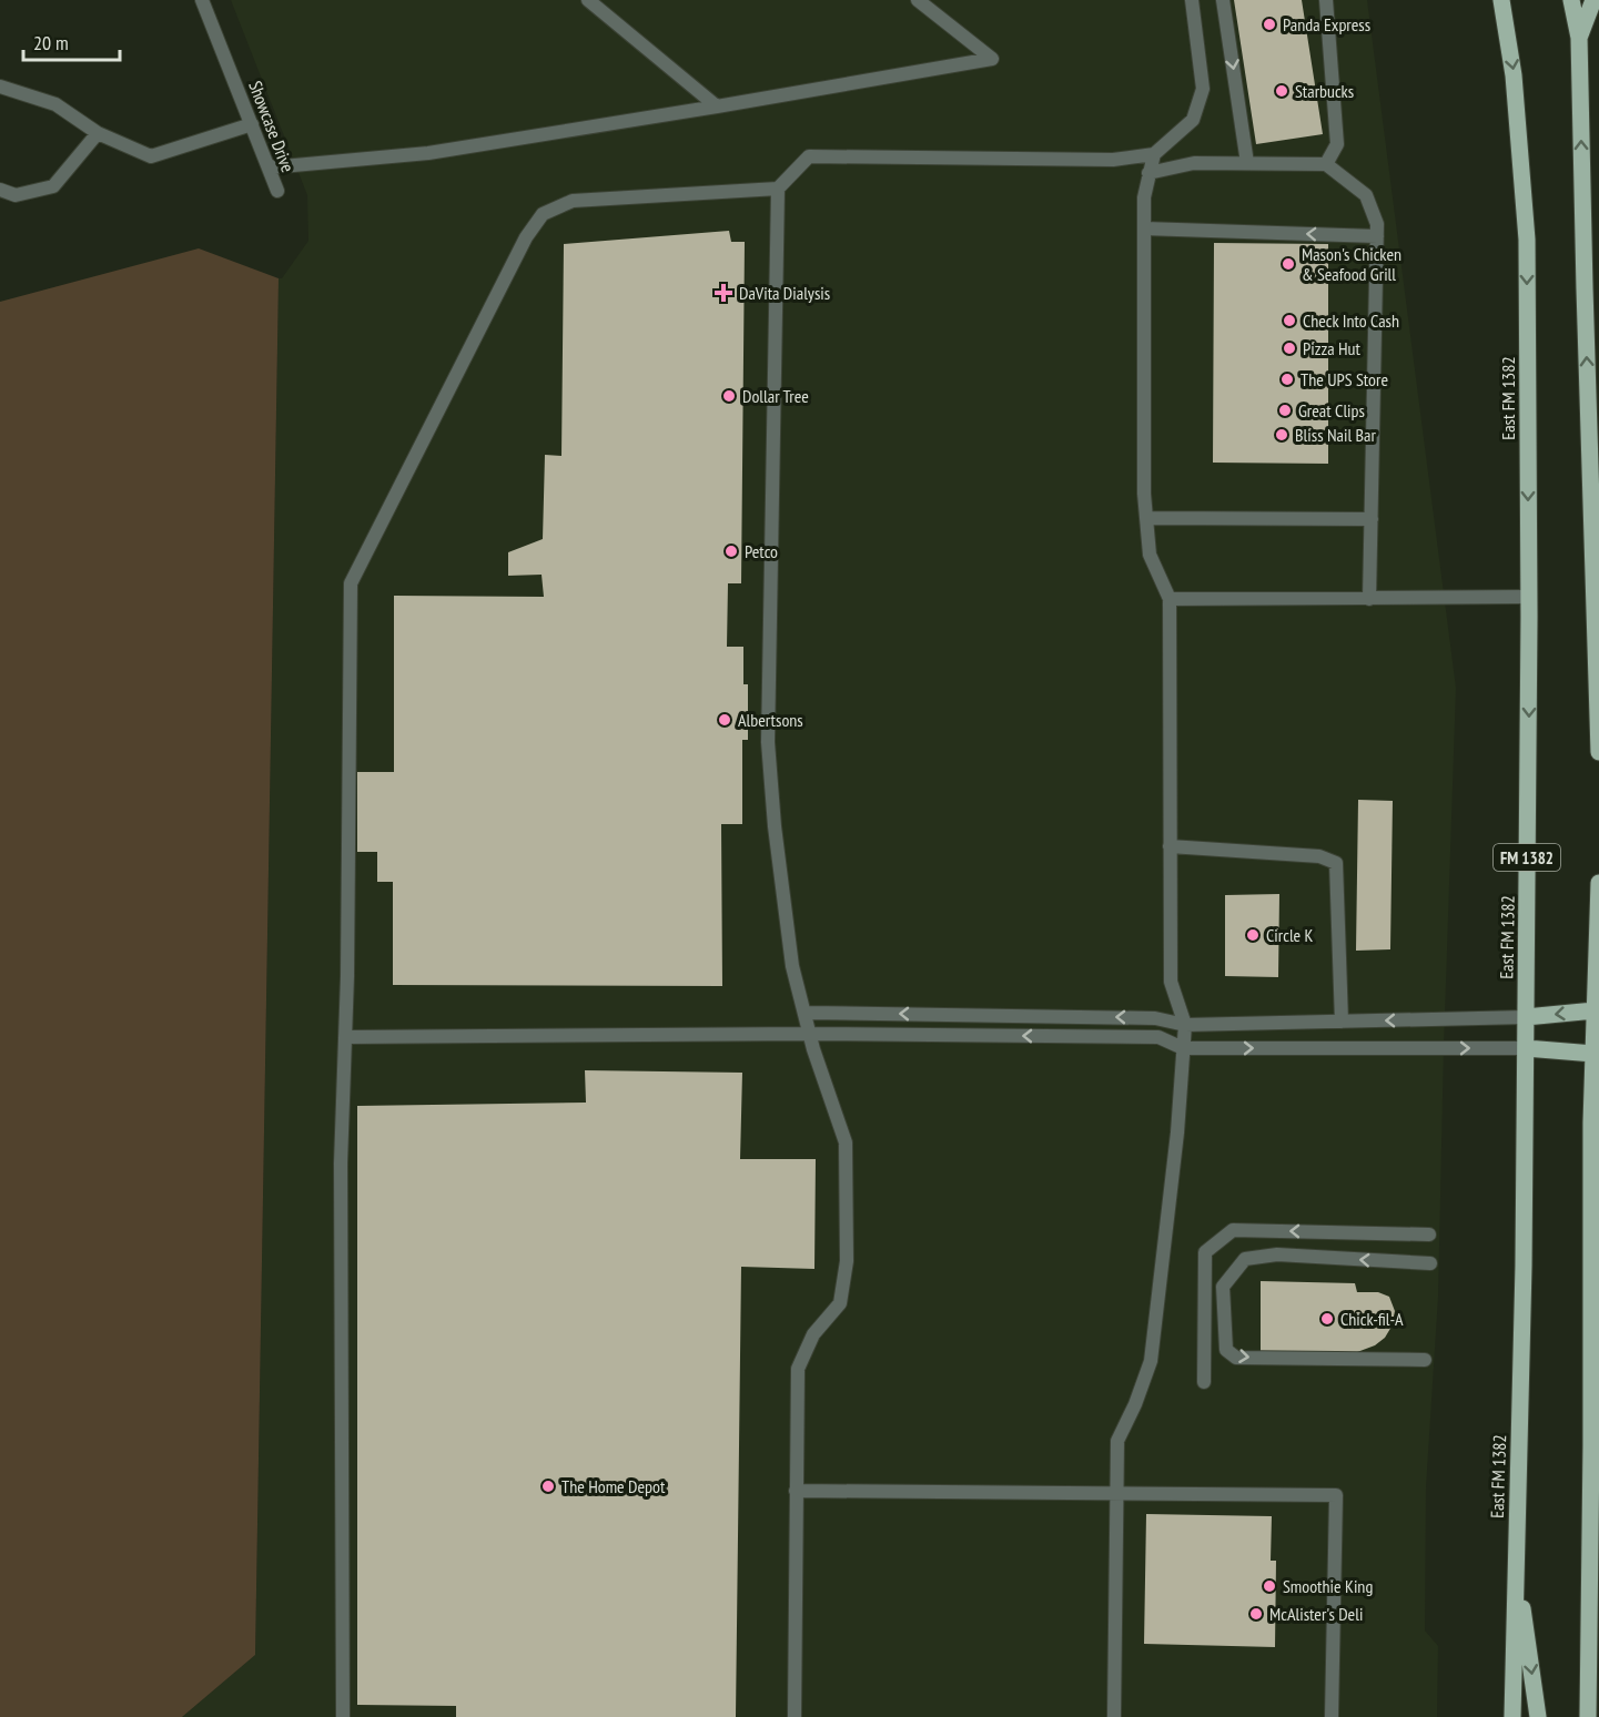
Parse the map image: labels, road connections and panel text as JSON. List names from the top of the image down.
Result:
{
  "streets": {
    "main road": ["East FM 1382", "FM 1382"],
    "lane": ["Showcase Drive"]
  },
  "places": {
    "other": [
      "Panda Express",
      "Starbucks",
      "Mason's Chicken & Seafood Grill",
      "Check Into Cash",
      "Pizza Hut",
      "The UPS Store",
      "Dollar Tree",
      "Great Clips",
      "Bliss Nail Bar",
      "Petco",
      "Albertsons",
      "Circle K",
      "Chick-fil-A",
      "The Home Depot",
      "Smoothie King",
      "McAlister's Deli"
    ],
    "health": ["DaVita Dialysis"]
  },
  "scale_bar": "20 m"
}
